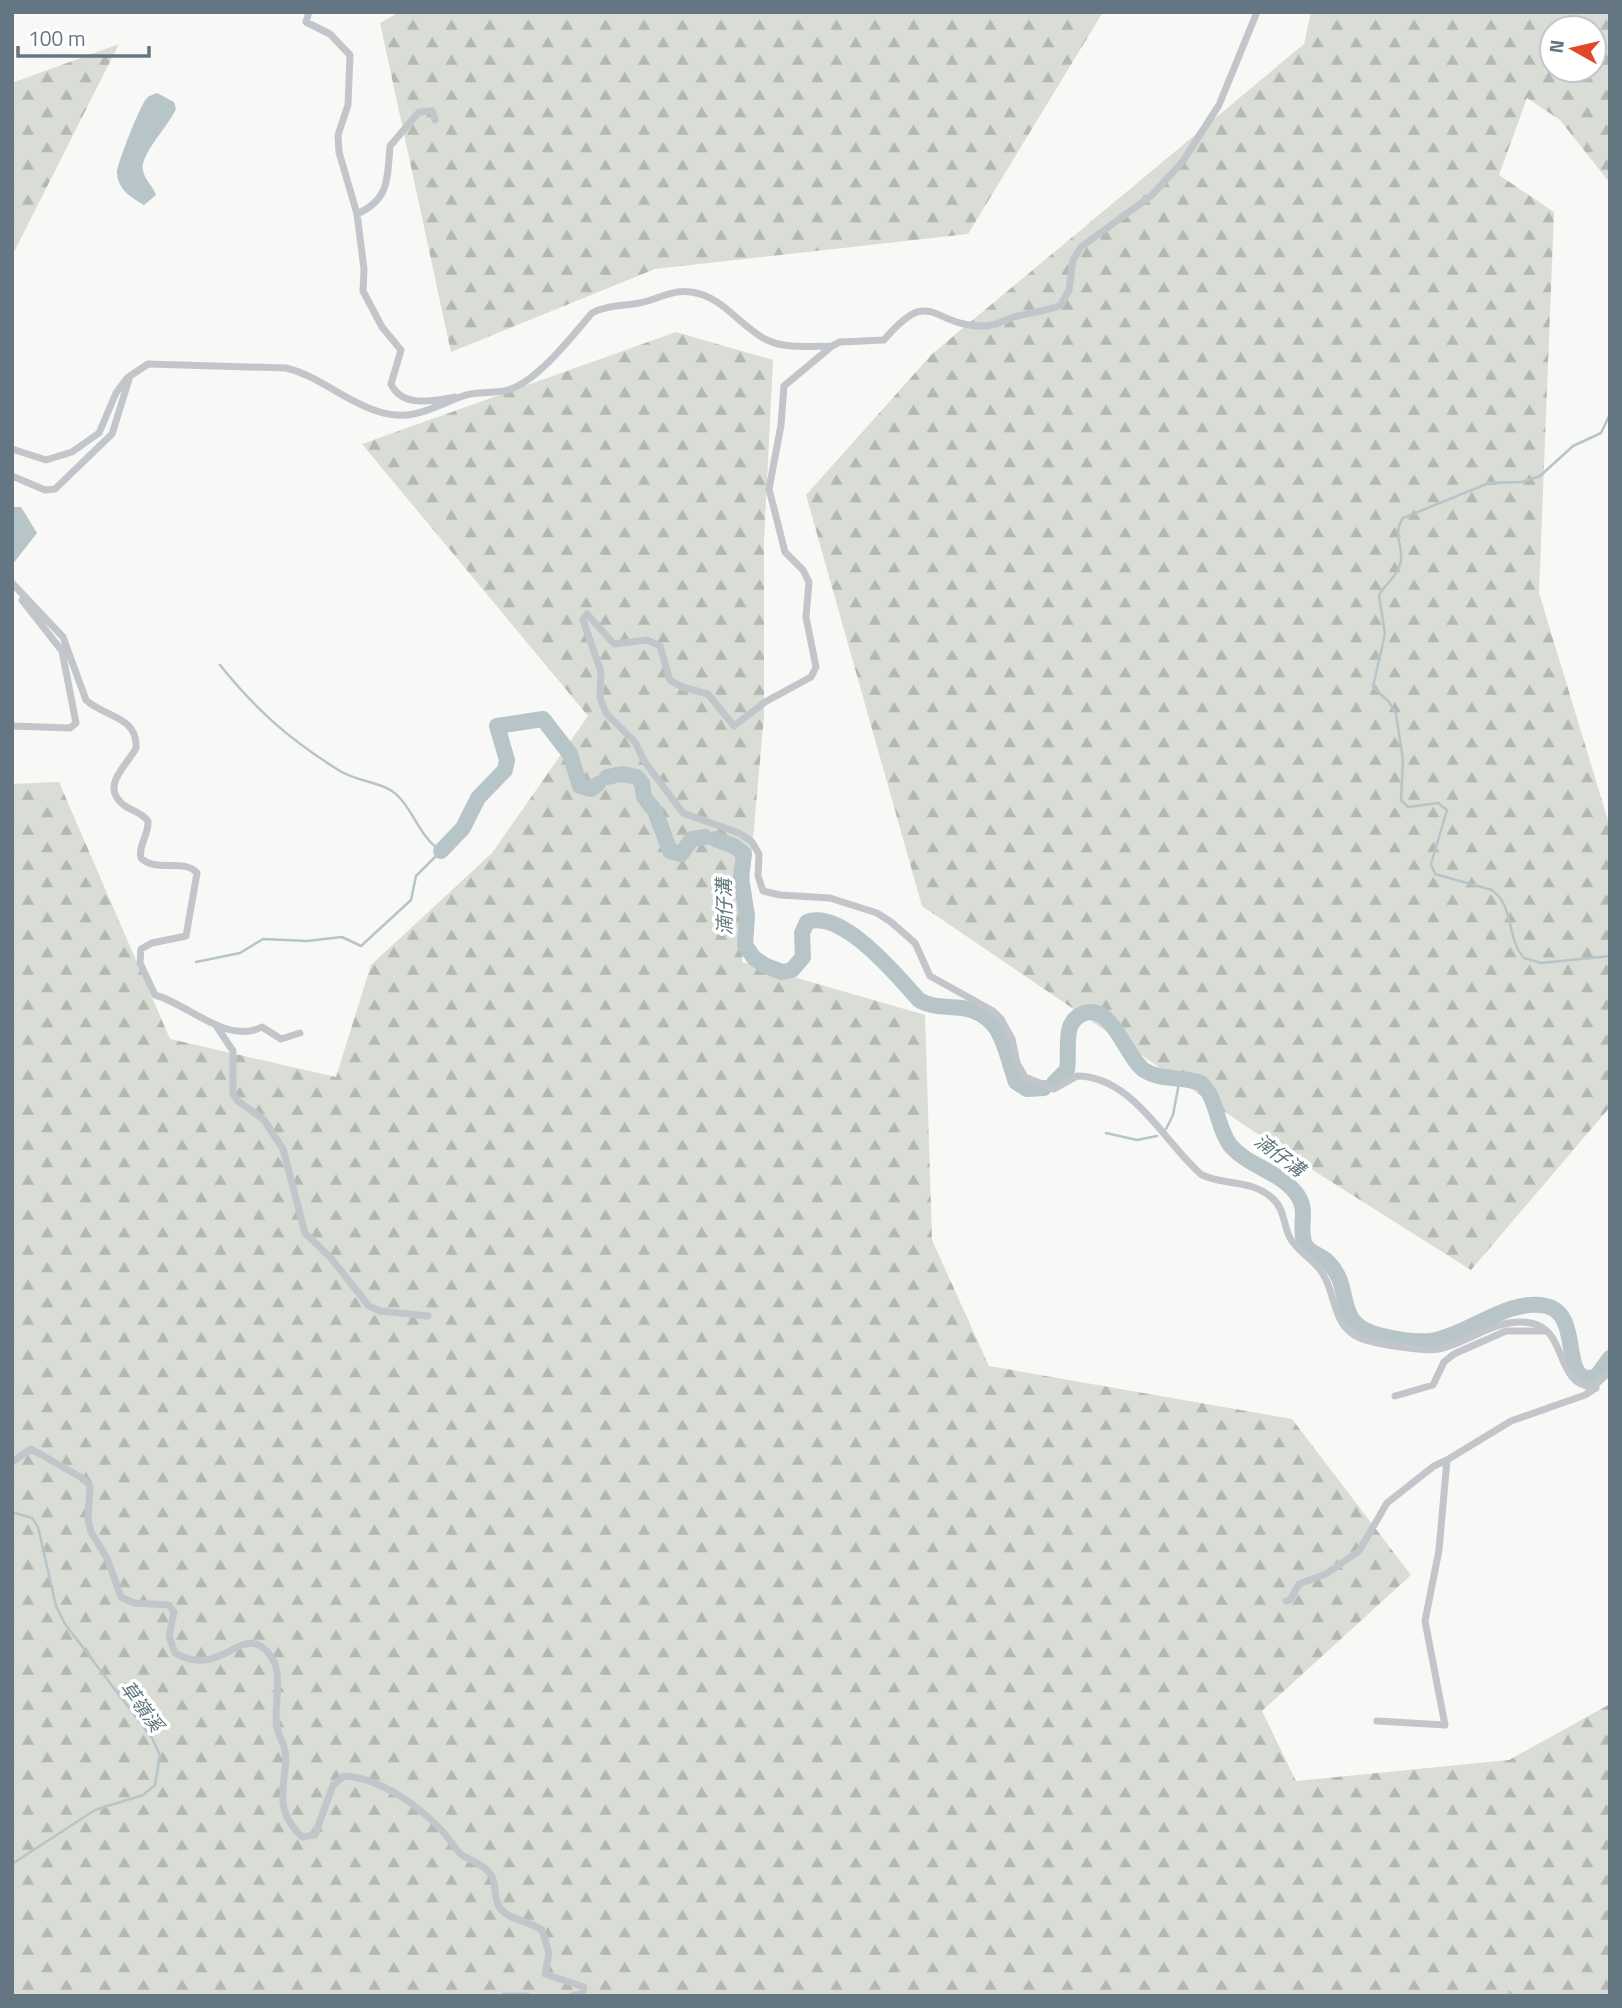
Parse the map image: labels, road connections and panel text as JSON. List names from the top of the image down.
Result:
{
  "water": ["湳仔溝", "草嶺溪"],
  "scale_bar": "100 m",
  "north": "left"
}
